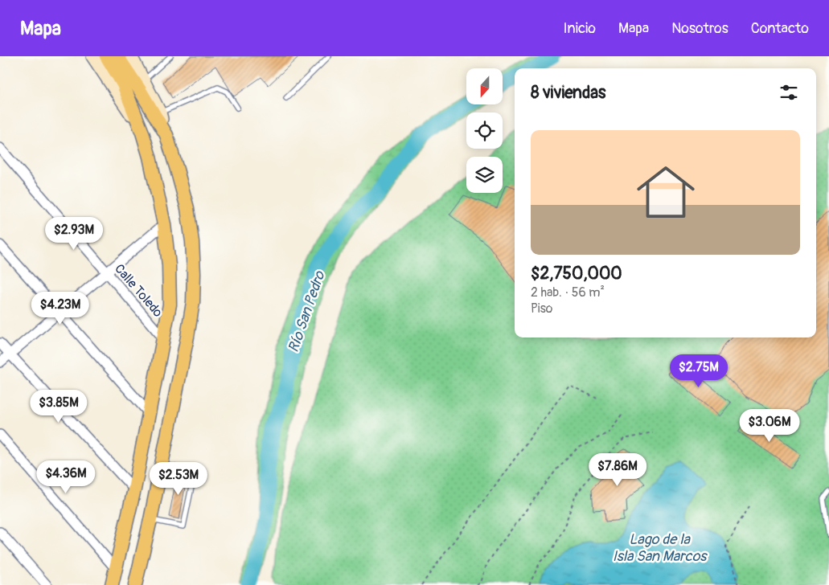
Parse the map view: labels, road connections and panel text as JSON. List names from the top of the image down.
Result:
{
  "streets": {
    "street": ["Calle Toledo"]
  },
  "water": ["Río San Pedro", "Lago de la Isla San Marcos"],
  "north": "bottom",
  "page": {
    "header": "Mapa",
    "nav": [
      "Inicio",
      "Mapa",
      "Nosotros",
      "Contacto"
    ],
    "heading": "8 viviendas",
    "list": [
      {
        "name": "$2,750,000",
        "note": "2 hab. · 56 m² · Piso"
      }
    ],
    "price": [
      "$2.93M",
      "$4.23M",
      "$2.75M",
      "$3.85M",
      "$3.06M",
      "$7.86M",
      "$4.36M",
      "$2.53M"
    ]
  }
}
